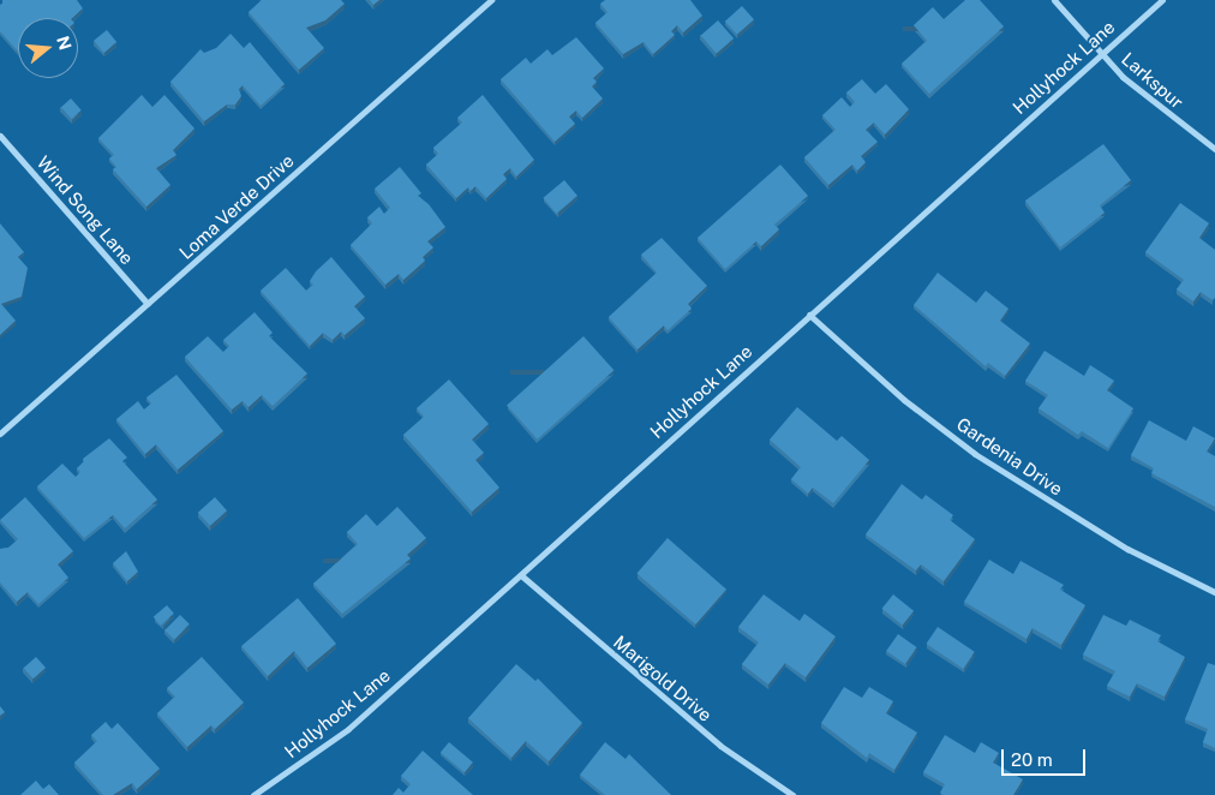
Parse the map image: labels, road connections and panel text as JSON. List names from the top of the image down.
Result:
{
  "streets": {
    "street": [
      "Hollyhock Lane",
      "Larkspur",
      "Loma Verde Drive",
      "Wind Song Lane",
      "Gardenia Drive",
      "Marigold Drive"
    ]
  },
  "crossings": [
    ["Hollyhock Lane", "Larkspur"],
    ["Hollyhock Lane", "Gardenia Drive"],
    ["Hollyhock Lane", "Marigold Drive"],
    ["Loma Verde Drive", "Wind Song Lane"]
  ],
  "scale_bar": "20 m",
  "north": "right"
}
